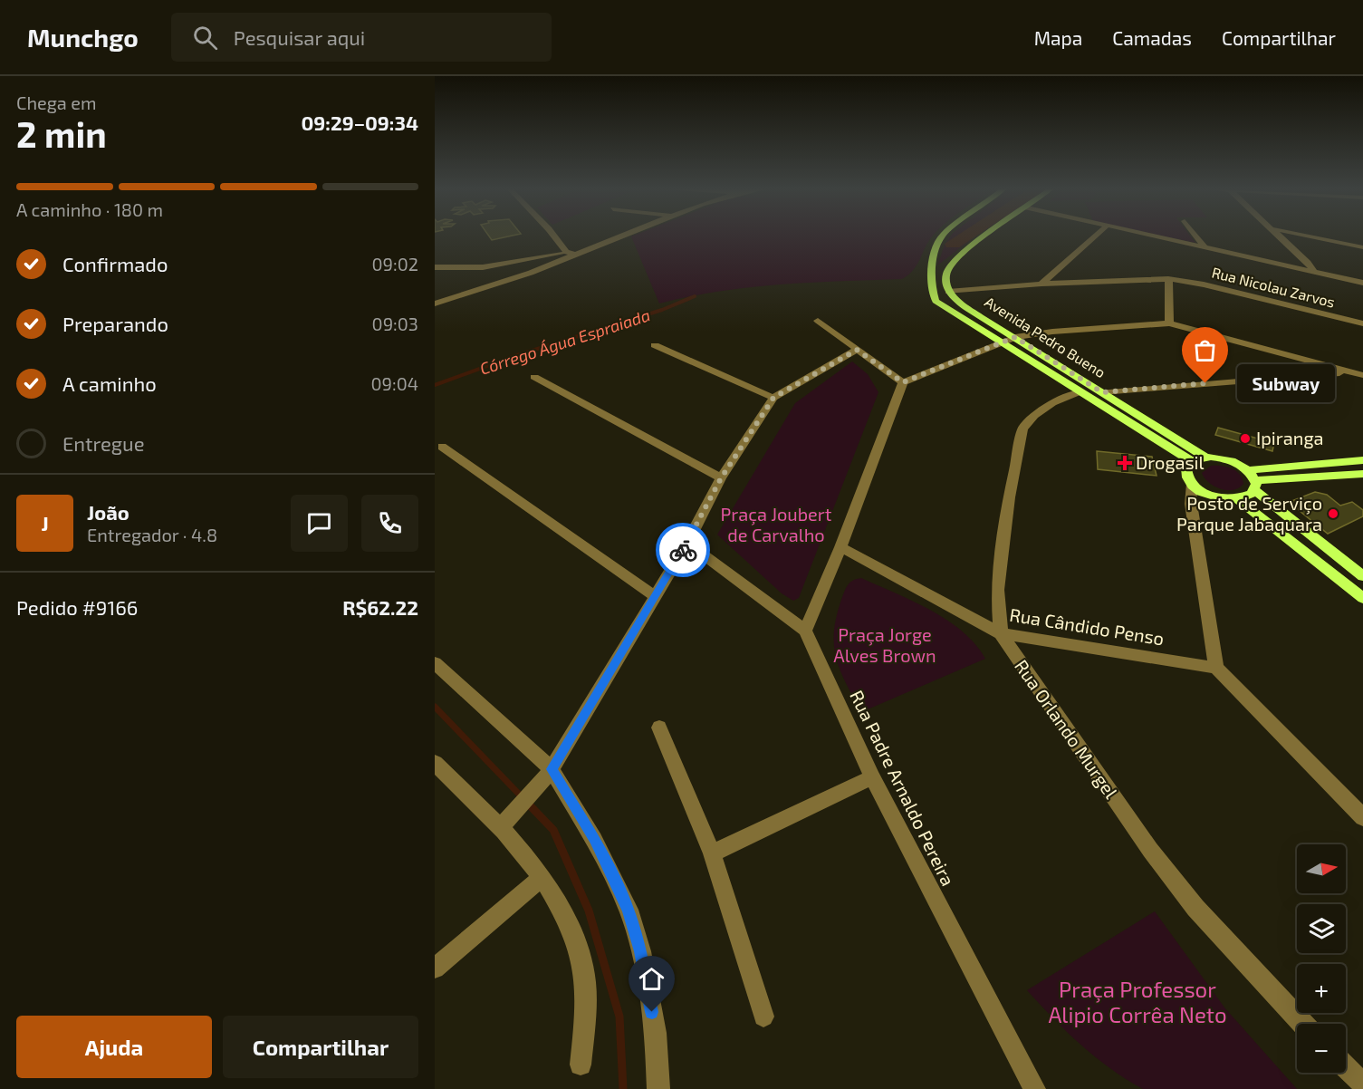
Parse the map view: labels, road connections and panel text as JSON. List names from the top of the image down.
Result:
{
  "streets": {
    "main road": ["Avenida Pedro Bueno"],
    "street": [
      "Rua Nicolau Zarvos",
      "Rua Cândido Penso",
      "Rua Orlando Murgel",
      "Rua Padre Arnaldo Pereira"
    ]
  },
  "crossings": [
    ["Rua Nicolau Zarvos", "Avenida Pedro Bueno"],
    ["Avenida Pedro Bueno", "Rua Orlando Murgel"],
    ["Rua Cândido Penso", "Rua Orlando Murgel"]
  ],
  "water": ["Córrego Água Espraiada"],
  "parks": ["Praça Joubert de Carvalho", "Praça Jorge Alves Brown", "Praça Professor Alipio Corrêa Neto"],
  "places": {
    "other": ["Subway", "Ipiranga", "Posto de Serviço Parque Jabaquara"],
    "health": ["Drogasil"]
  },
  "north": "right",
  "page": {
    "header": "Munchgo",
    "search": "Pesquisar aqui",
    "nav": ["Mapa", "Camadas", "Compartilhar"],
    "heading": ["2 min", "Chega em", "09:29–09:34"],
    "panel": [
      "João",
      "Entregador · 4.8",
      "Pedido #9166",
      "R$62.22"
    ],
    "bar": "A caminho · 180 m",
    "list": [
      ["Confirmado", "09:02"],
      ["Preparando", "09:03"],
      ["A caminho", "09:04"],
      "Entregue"
    ],
    "bubble": "Subway",
    "round": "J",
    "map_buttons": ["+", "−"],
    "buttons": ["Ajuda", "Compartilhar"]
  }
}
